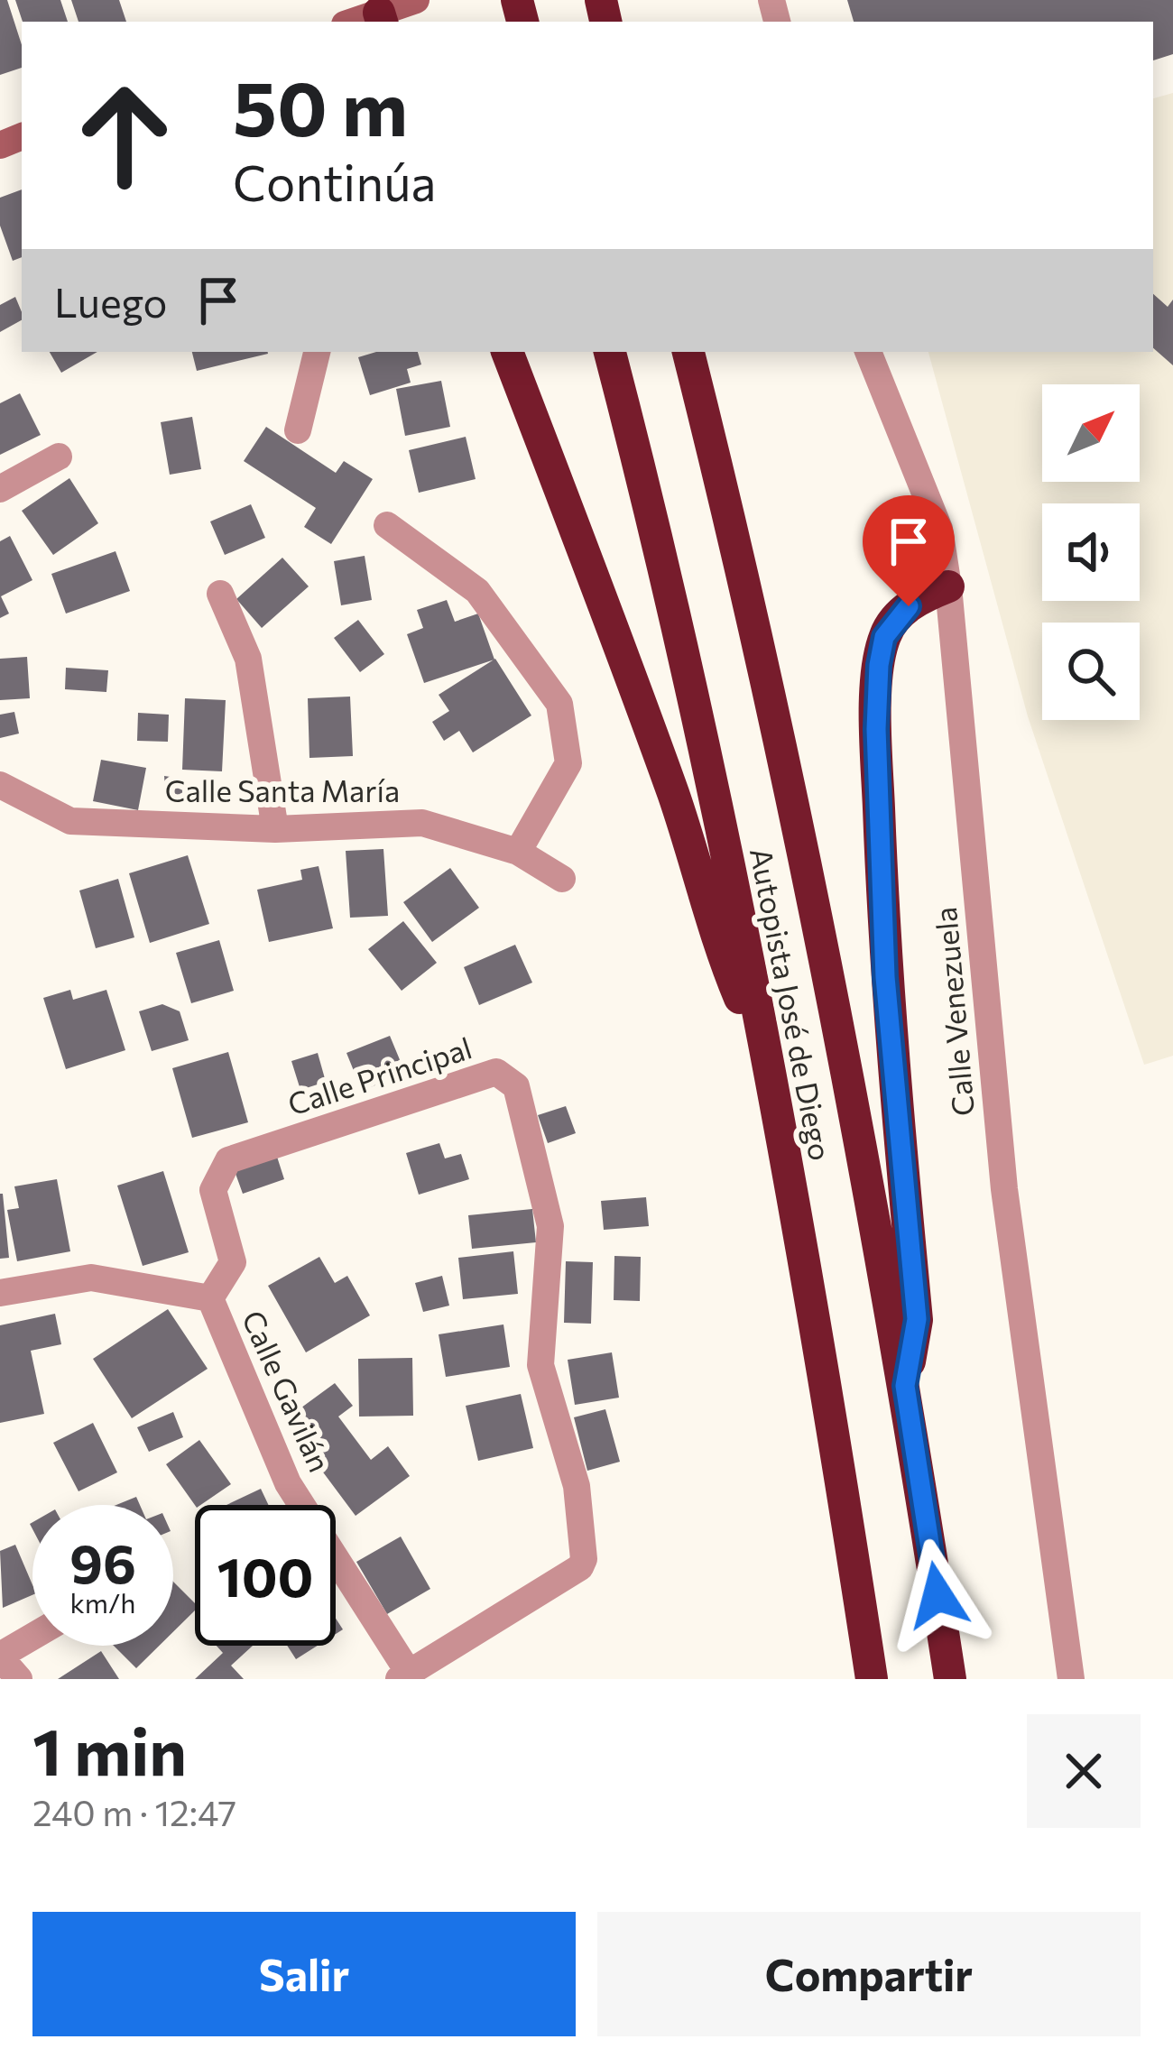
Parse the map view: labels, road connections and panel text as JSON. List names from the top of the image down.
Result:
{
  "streets": {
    "highway": ["Autopista José de Diego"],
    "street": [
      "Calle Santa María",
      "Calle Venezuela",
      "Calle Principal",
      "Calle Gavilán"
    ]
  },
  "crossings": [
    ["Calle Principal", "Calle Gavilán"]
  ],
  "north": "top right",
  "page": {
    "turn": ["50 m", "Continúa"],
    "then": "Luego",
    "speed": "96 km/h",
    "limit": "100",
    "heading": ["1 min", "240 m · 12:47"],
    "buttons": ["Salir", "Compartir"]
  }
}
